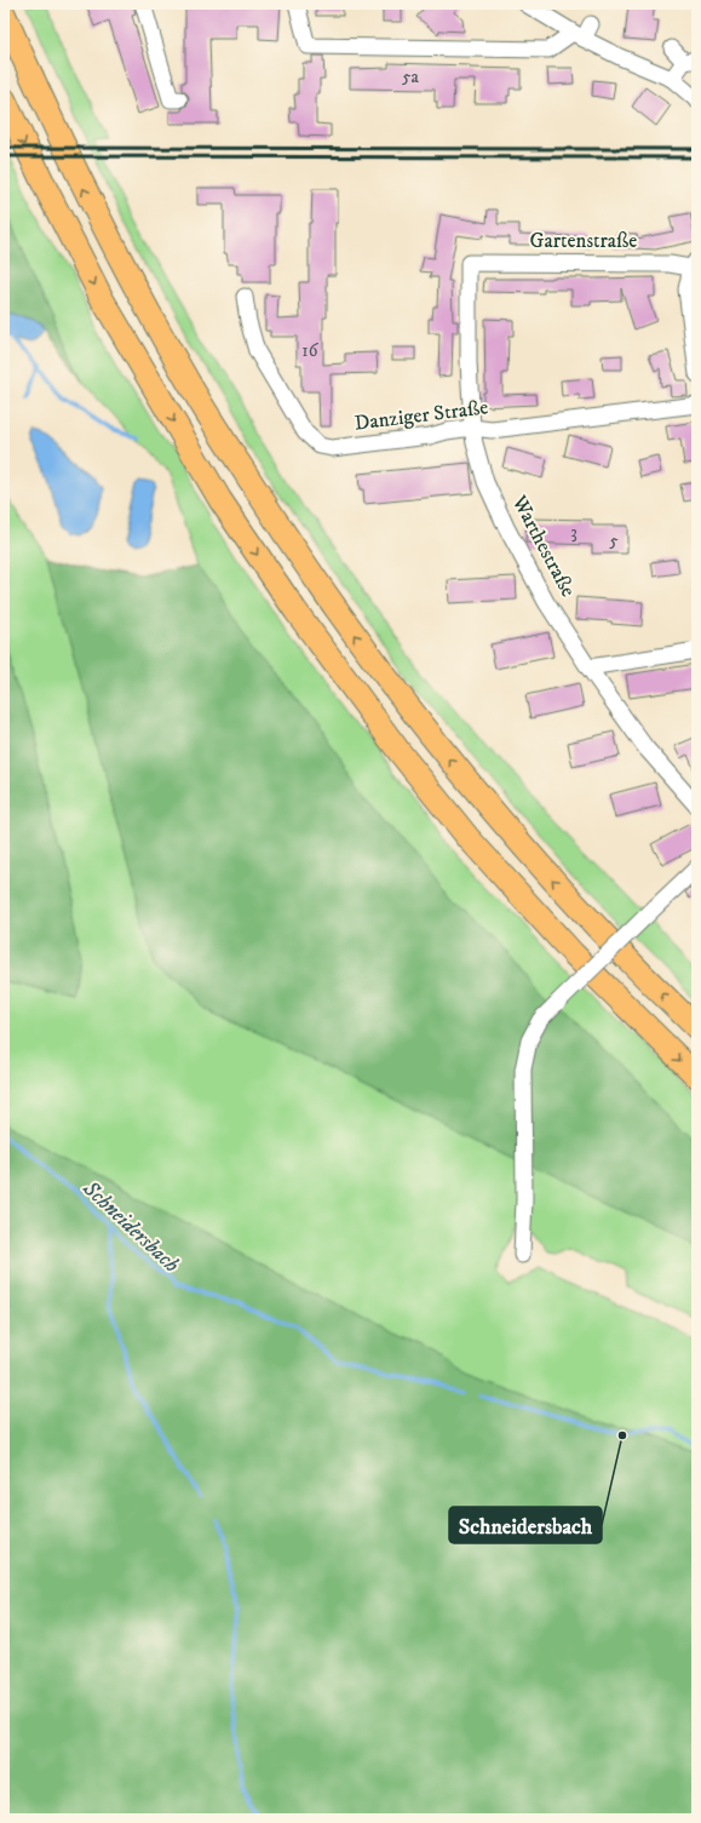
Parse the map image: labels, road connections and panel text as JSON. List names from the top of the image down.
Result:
{
  "streets": {
    "street": ["Gartenstraße", "Danziger Straße", "Warthestraße"]
  },
  "crossings": [
    ["Gartenstraße", "Warthestraße"],
    ["Danziger Straße", "Warthestraße"]
  ],
  "water": ["Schneidersbach"],
  "places": ["Schneidersbach"],
  "house_numbers": [
    "5a",
    "16",
    "3",
    "5"
  ]
}
